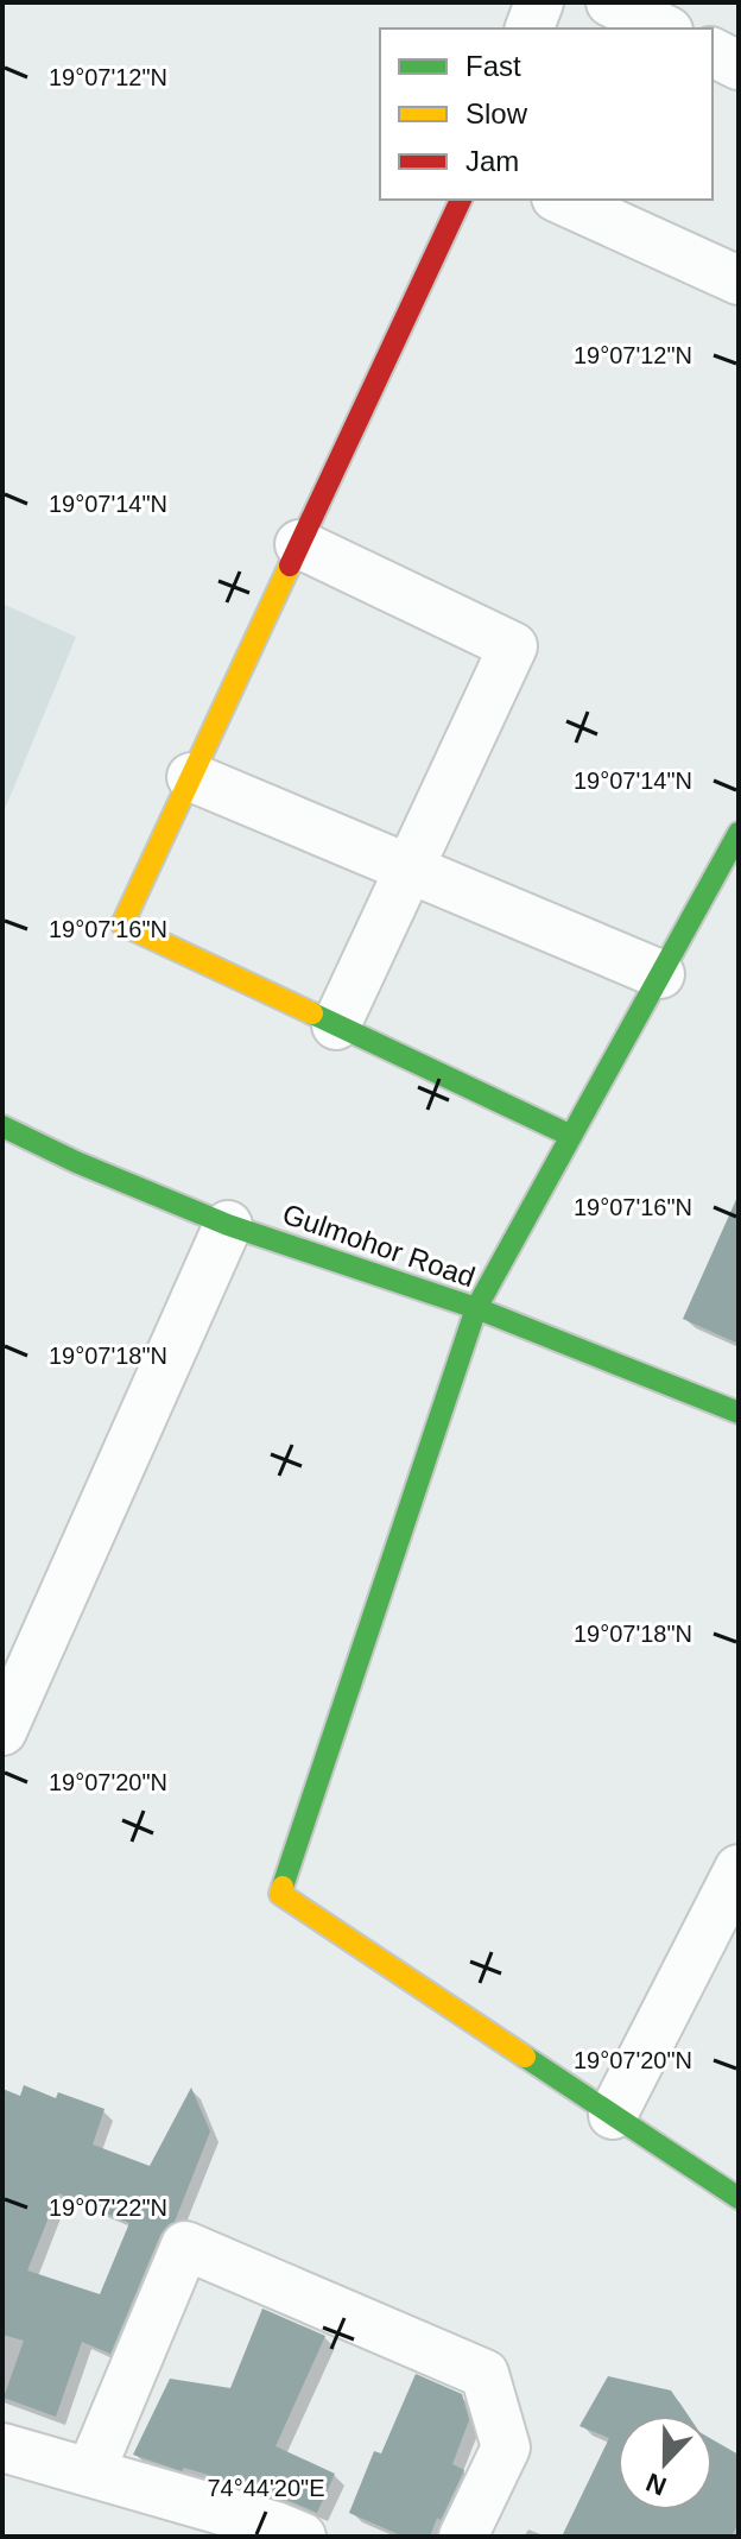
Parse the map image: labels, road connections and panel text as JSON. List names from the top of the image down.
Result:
{
  "streets": {
    "street": ["Gulmohor Road"]
  },
  "legend": ["Fast", "Slow", "Jam"],
  "north": "bottom",
  "coordinates": [
    "19°07'12\"N",
    "19°07'14\"N",
    "19°07'16\"N",
    "19°07'18\"N",
    "19°07'20\"N",
    "19°07'22\"N",
    "74°44'20\"E"
  ]
}
